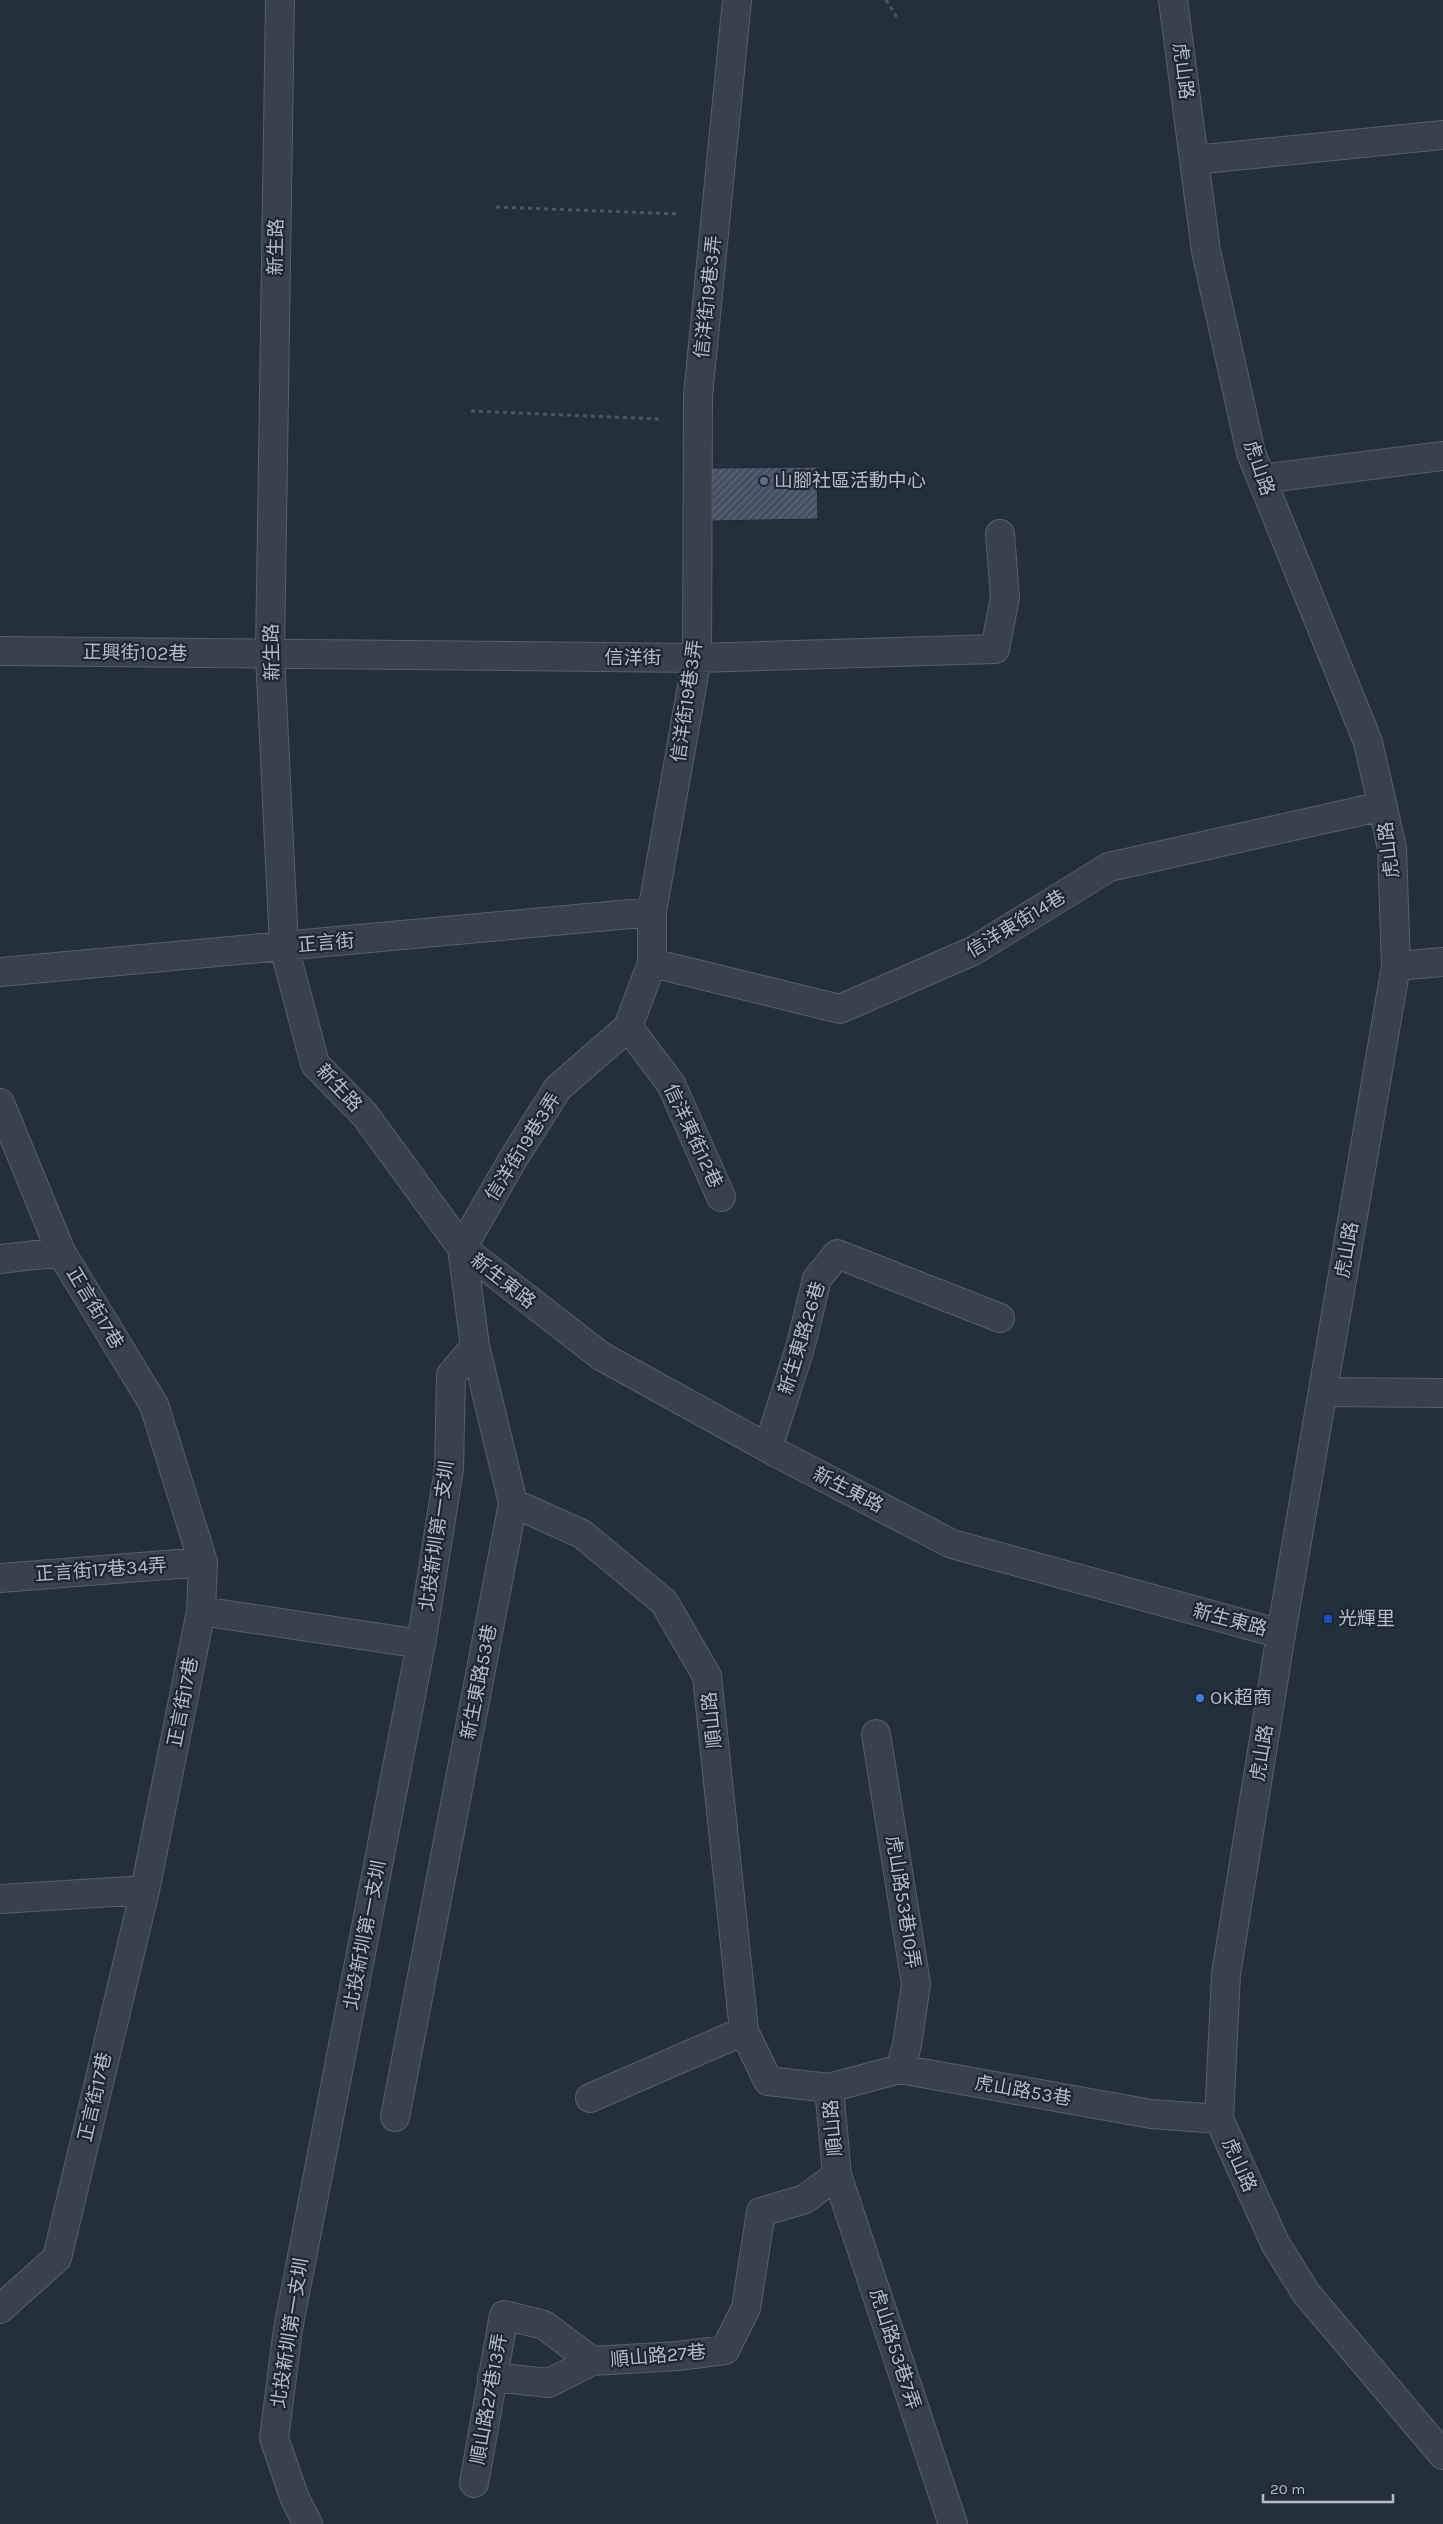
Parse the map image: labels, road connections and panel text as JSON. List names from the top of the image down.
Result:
{
  "streets": {
    "street": [
      "虎山路",
      "新生路",
      "信洋街19巷3弄",
      "正興街102巷",
      "信洋街",
      "信洋東街14巷",
      "正言街",
      "信洋東街12巷",
      "新生東路",
      "正言街17巷",
      "新生東路26巷",
      "北投新圳第一支圳",
      "正言街17巷34弄",
      "新生東路53巷",
      "順山路",
      "虎山路53巷10弄",
      "虎山路53巷",
      "虎山路53巷7弄",
      "順山路27巷",
      "順山路27巷13弄"
    ]
  },
  "crossings": [
    ["虎山路", "信洋東街14巷"],
    ["虎山路", "新生東路"],
    ["虎山路", "虎山路53巷"],
    ["新生路", "信洋街19巷3弄"],
    ["新生路", "正興街102巷"],
    ["新生路", "信洋街"],
    ["新生路", "正言街"],
    ["新生路", "新生東路"],
    ["新生路", "新生東路53巷"],
    ["信洋街19巷3弄", "信洋街"],
    ["信洋街19巷3弄", "信洋東街14巷"],
    ["信洋街19巷3弄", "正言街"],
    ["信洋街19巷3弄", "信洋東街12巷"],
    ["信洋街19巷3弄", "新生東路"],
    ["信洋街19巷3弄", "新生東路53巷"],
    ["正興街102巷", "信洋街"],
    ["新生東路", "新生東路26巷"],
    ["新生東路", "新生東路53巷"],
    ["正言街17巷", "正言街17巷34弄"],
    ["北投新圳第一支圳", "新生東路53巷"],
    ["新生東路53巷", "順山路"],
    ["順山路", "虎山路53巷"],
    ["順山路", "虎山路53巷7弄"],
    ["順山路", "順山路27巷"],
    ["虎山路53巷10弄", "虎山路53巷"],
    ["順山路27巷", "順山路27巷13弄"]
  ],
  "places": {
    "other": ["山腳社區活動中心", "OK超商"],
    "transit": ["光輝里"]
  },
  "scale_bar": "20 m"
}
